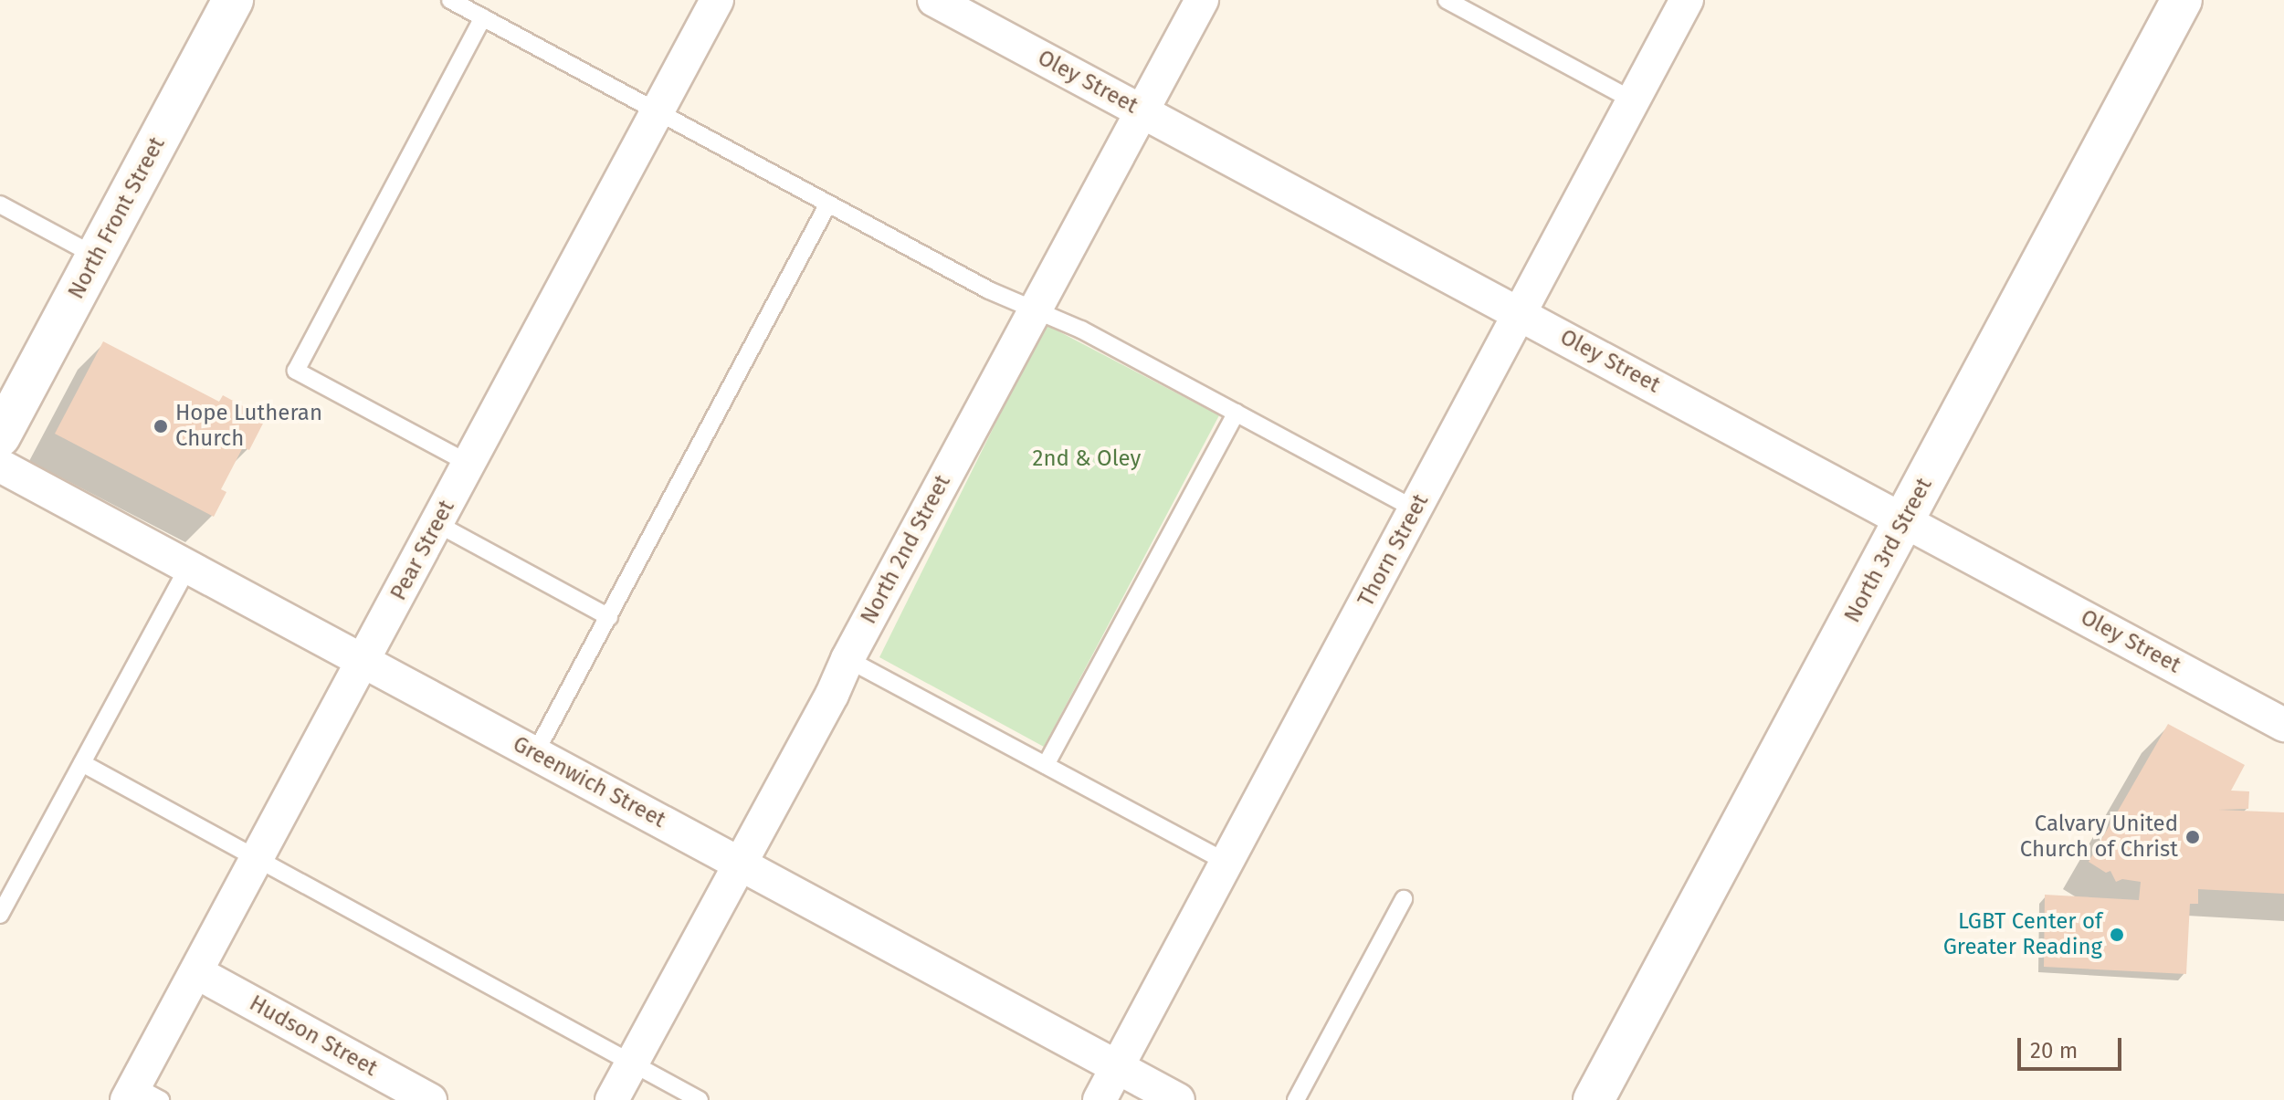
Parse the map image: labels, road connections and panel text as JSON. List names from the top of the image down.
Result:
{
  "streets": {
    "street": [
      "Oley Street",
      "North Front Street",
      "North 2nd Street",
      "Pear Street",
      "Thorn Street",
      "North 3rd Street",
      "Greenwich Street",
      "Hudson Street"
    ]
  },
  "crossings": [
    ["Oley Street", "North 2nd Street"],
    ["Oley Street", "Thorn Street"],
    ["Oley Street", "North 3rd Street"],
    ["North 2nd Street", "Greenwich Street"],
    ["Pear Street", "Greenwich Street"],
    ["Pear Street", "Hudson Street"],
    ["Thorn Street", "Greenwich Street"]
  ],
  "parks": ["2nd & Oley"],
  "places": ["Hope Lutheran Church", "Calvary United Church of Christ", "LGBT Center of Greater Reading"],
  "scale_bar": "20 m"
}
